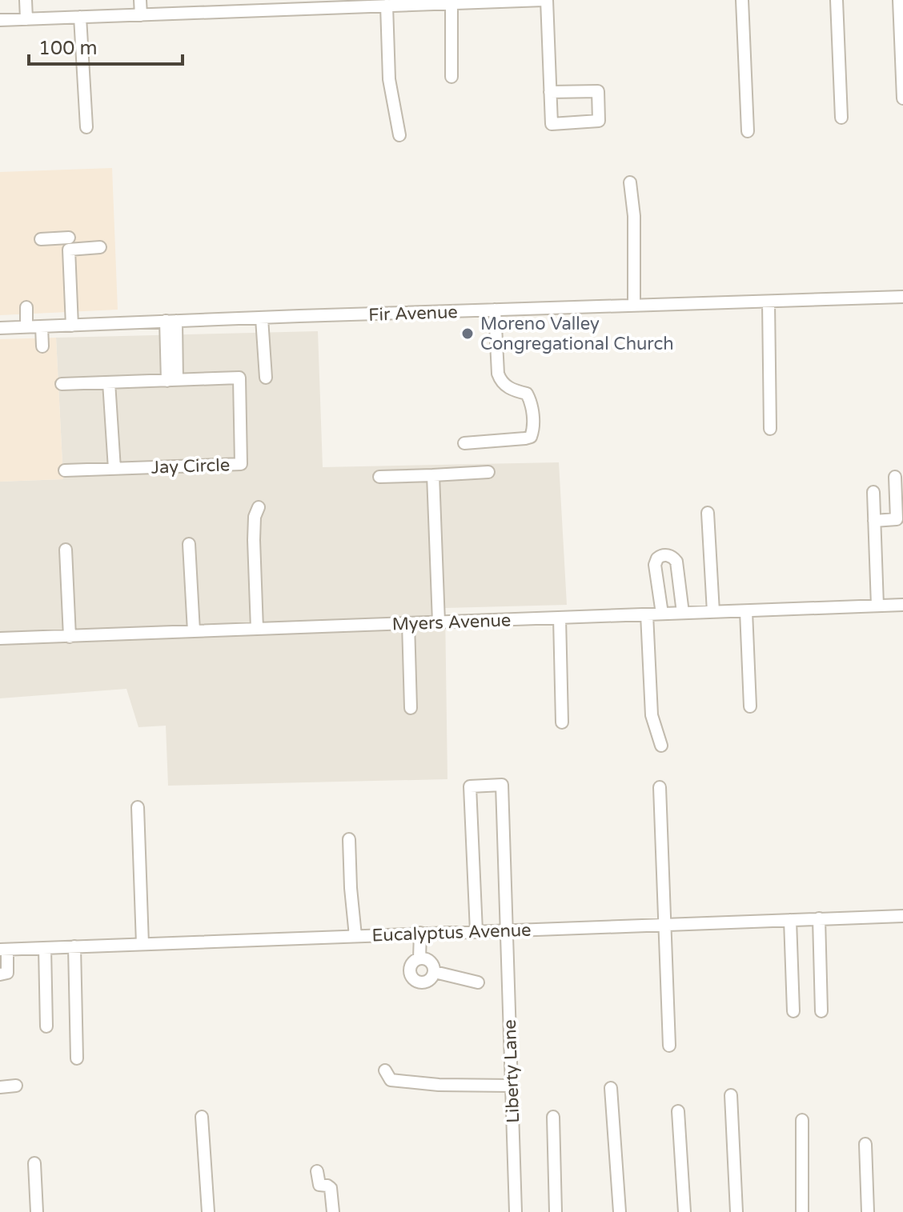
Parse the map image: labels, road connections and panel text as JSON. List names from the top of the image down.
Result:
{
  "streets": {
    "street": [
      "Fir Avenue",
      "Jay Circle",
      "Myers Avenue",
      "Eucalyptus Avenue",
      "Liberty Lane"
    ]
  },
  "crossings": [
    ["Eucalyptus Avenue", "Liberty Lane"]
  ],
  "places": ["Moreno Valley Congregational Church"],
  "scale_bar": "100 m"
}
